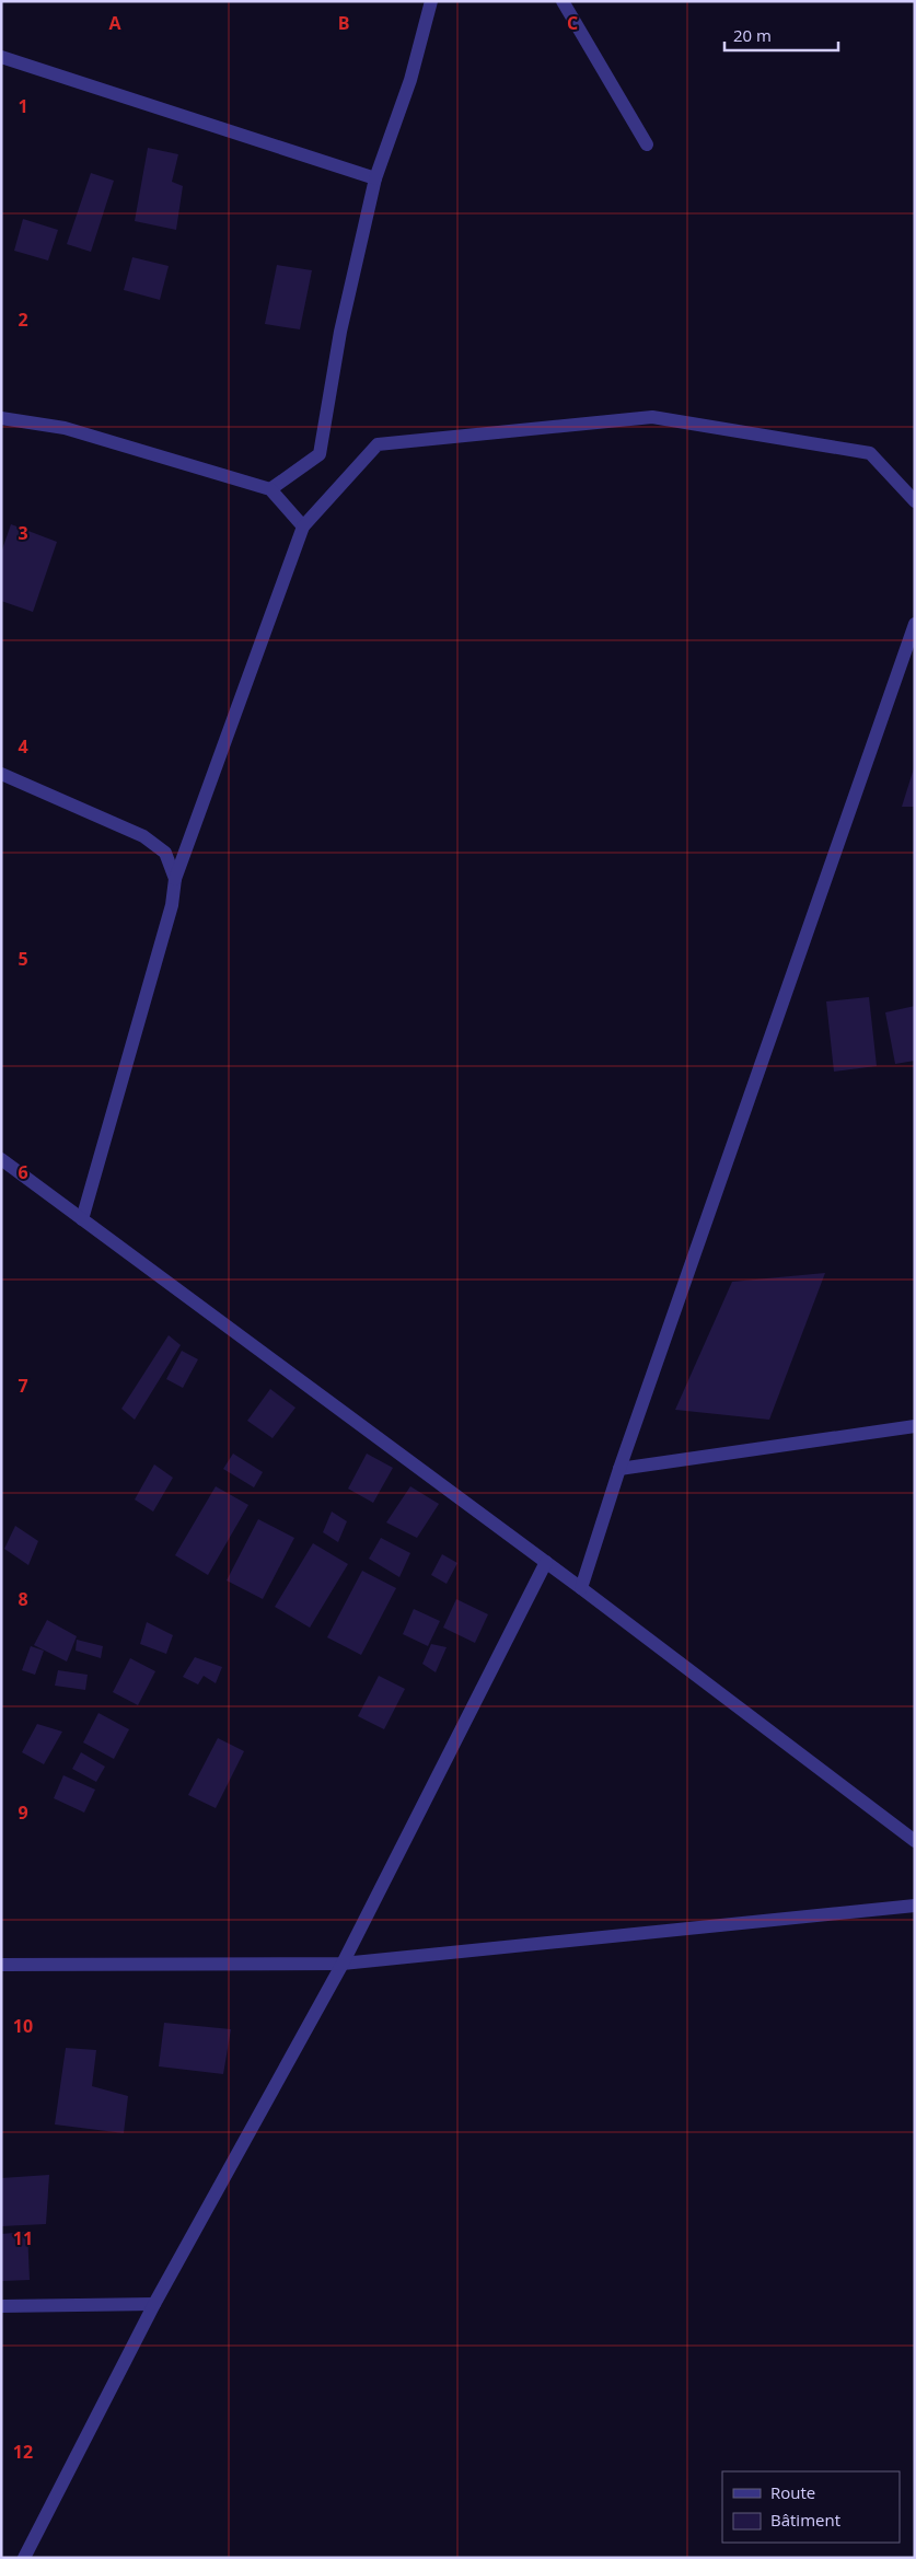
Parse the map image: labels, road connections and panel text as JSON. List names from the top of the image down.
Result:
{
  "legend": ["Route", "Bâtiment"],
  "scale_bar": "20 m",
  "grid": {
    "columns": ["A", "B", "C"],
    "rows": [
      "1",
      "2",
      "3",
      "4",
      "5",
      "6",
      "7",
      "8",
      "9",
      "10",
      "11",
      "12"
    ]
  }
}
